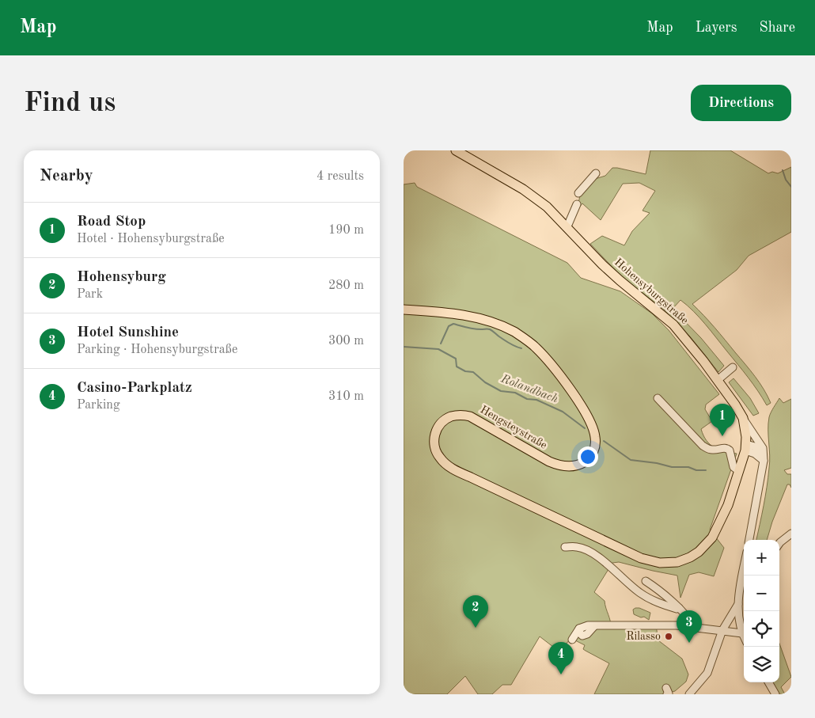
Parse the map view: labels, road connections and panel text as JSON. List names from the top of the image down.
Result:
{
  "streets": {
    "main road": ["Hohensyburgstraße", "Hengsteystraße"]
  },
  "crossings": [
    ["Hohensyburgstraße", "Hengsteystraße"]
  ],
  "water": ["Rolandbach"],
  "places": ["Rilasso"],
  "page": {
    "header": "Map",
    "nav": ["Map", "Layers", "Share"],
    "buttons": "Directions",
    "title": "Find us",
    "heading": ["Nearby", "4 results"],
    "list": [
      {
        "mark": "1",
        "name": "Road Stop",
        "note": "Hotel · Hohensyburgstraße",
        "value": "190 m"
      },
      {
        "mark": "2",
        "name": "Hohensyburg",
        "note": "Park",
        "value": "280 m"
      },
      {
        "mark": "3",
        "name": "Hotel Sunshine",
        "note": "Parking · Hohensyburgstraße",
        "value": "300 m"
      },
      {
        "mark": "4",
        "name": "Casino-Parkplatz",
        "note": "Parking",
        "value": "310 m"
      }
    ],
    "pins": [
      "1",
      "2",
      "3",
      "4"
    ],
    "map_buttons": ["+", "−"]
  }
}
